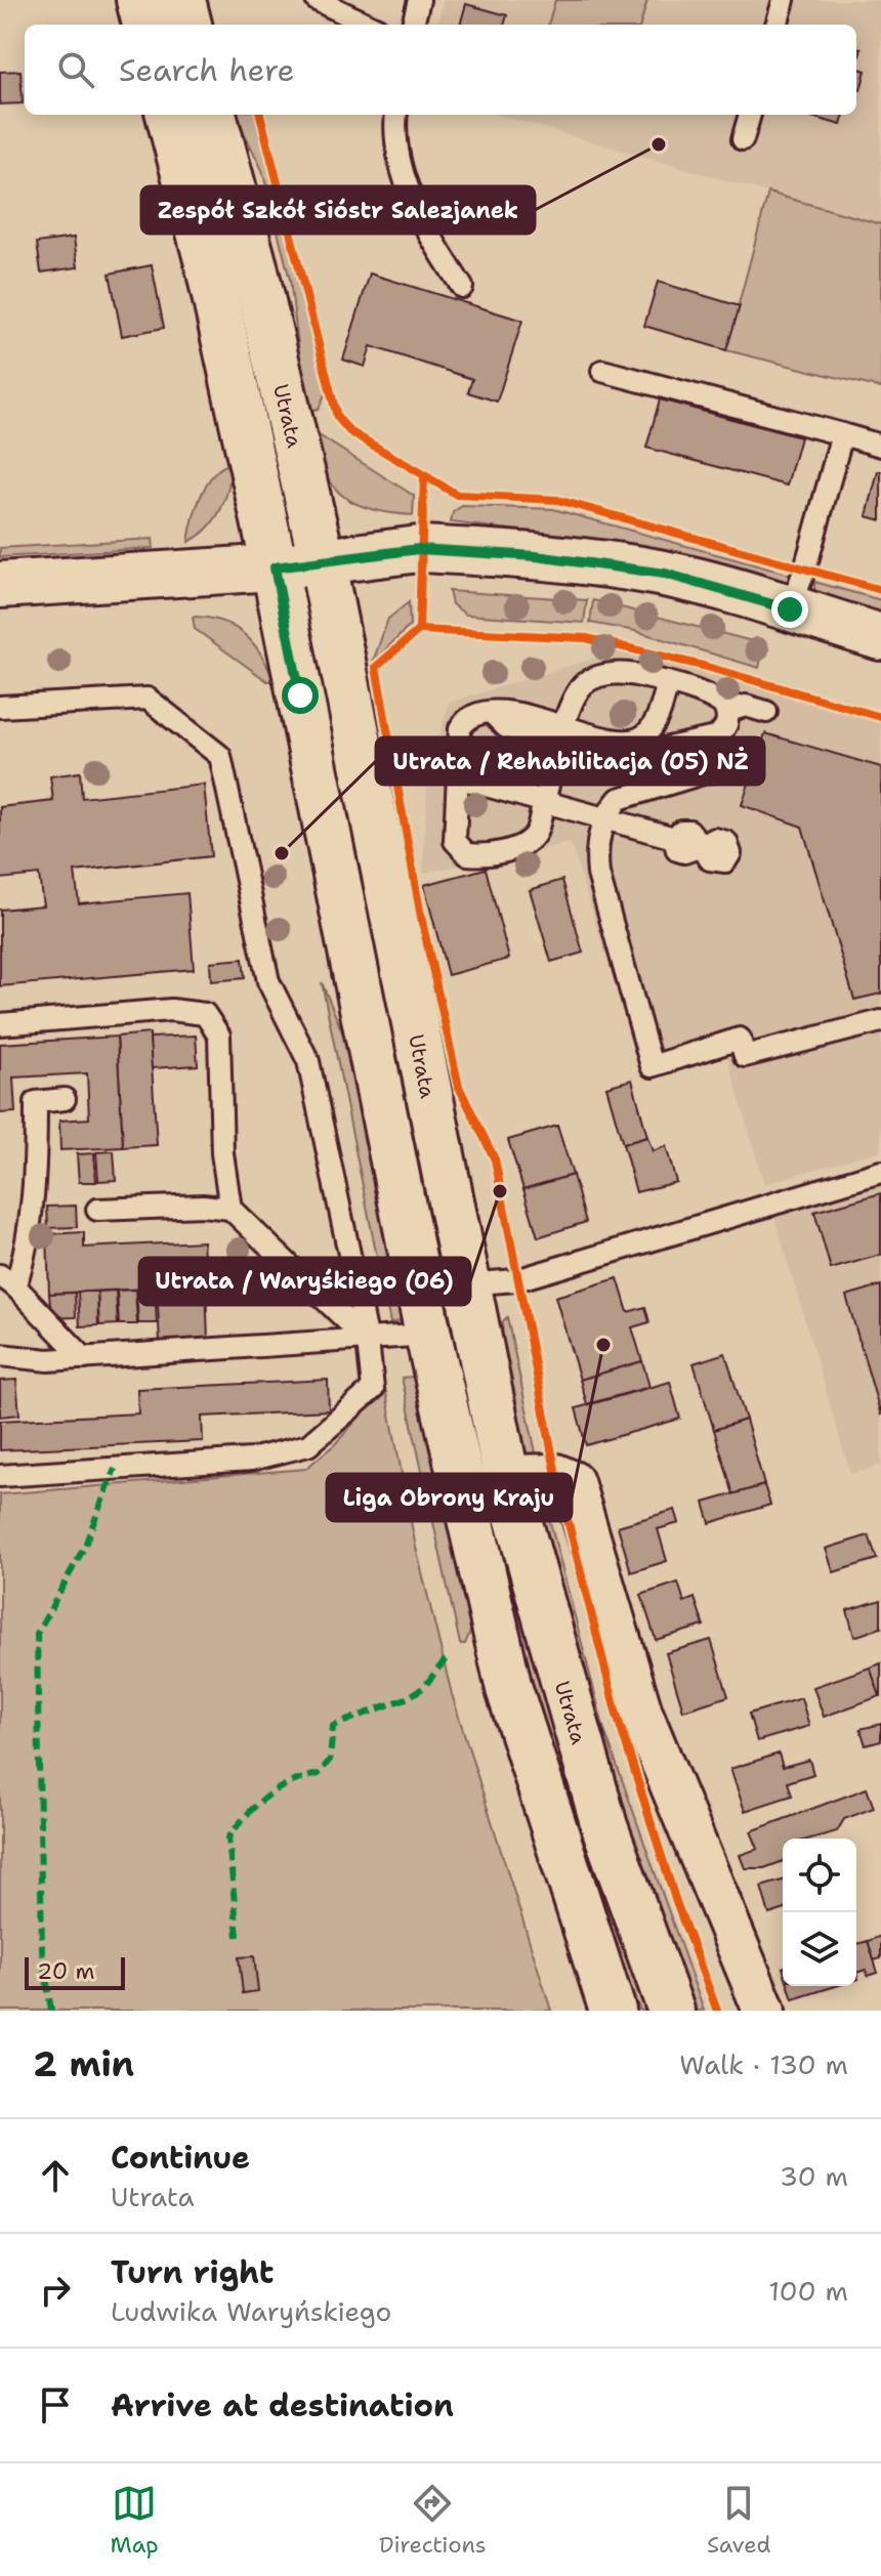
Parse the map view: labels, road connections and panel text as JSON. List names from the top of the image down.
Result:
{
  "streets": {
    "main road": ["Utrata"]
  },
  "places": [
    "Zespół Szkół Sióstr Salezjanek",
    "Utrata / Rehabilitacja (05) NŻ",
    "Utrata / Waryśkiego (06)",
    "Liga Obrony Kraju"
  ],
  "scale_bar": "20 m",
  "page": {
    "search": "Search here",
    "scale": "20 m",
    "heading": ["2 min", "Walk · 130 m"],
    "list": [
      ["Continue", "Utrata", "30 m"],
      ["Turn right", "Ludwika Waryńskiego", "100 m"],
      "Arrive at destination"
    ],
    "nav": ["Map", "Directions", "Saved"]
  }
}
